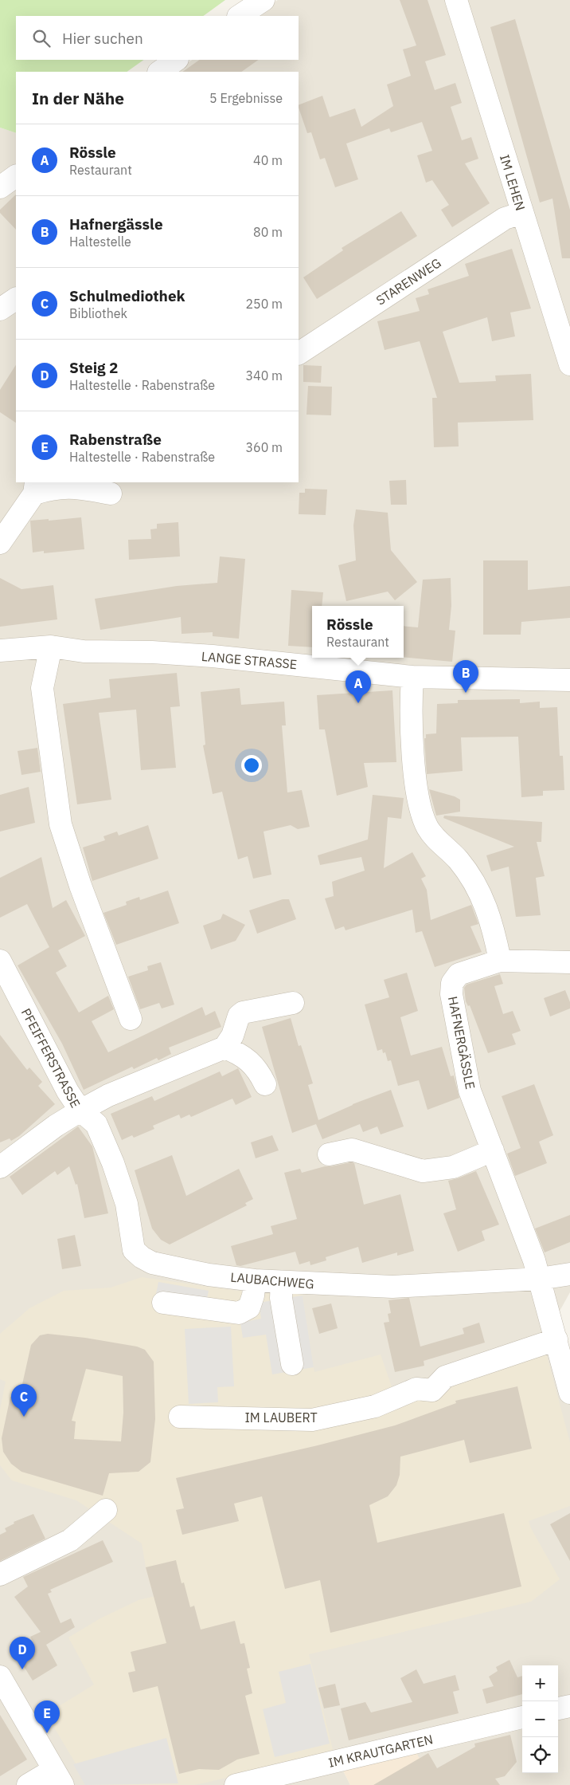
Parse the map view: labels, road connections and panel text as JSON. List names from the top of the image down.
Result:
{
  "streets": {
    "street": [
      "IM LEHEN",
      "STARENWEG",
      "LANGE STRASSE",
      "HAFNERGÄSSLE",
      "PFEIFFERSTRASSE",
      "LAUBACHWEG",
      "IM LAUBERT",
      "IM KRAUTGARTEN"
    ]
  },
  "crossings": [
    ["IM LEHEN", "STARENWEG"],
    ["HAFNERGÄSSLE", "LAUBACHWEG"],
    ["HAFNERGÄSSLE", "IM LAUBERT"],
    ["PFEIFFERSTRASSE", "LAUBACHWEG"]
  ],
  "page": {
    "search": "Hier suchen",
    "heading": ["In der Nähe", "5 Ergebnisse"],
    "list": [
      {
        "mark": "A",
        "name": "Rössle",
        "note": "Restaurant",
        "value": "40 m"
      },
      {
        "mark": "B",
        "name": "Hafnergässle",
        "note": "Haltestelle",
        "value": "80 m"
      },
      {
        "mark": "C",
        "name": "Schulmediothek",
        "note": "Bibliothek",
        "value": "250 m"
      },
      {
        "mark": "D",
        "name": "Steig 2",
        "note": "Haltestelle · Rabenstraße",
        "value": "340 m"
      },
      {
        "mark": "E",
        "name": "Rabenstraße",
        "note": "Haltestelle · Rabenstraße",
        "value": "360 m"
      }
    ],
    "popup": ["Rössle", "Restaurant"],
    "pins": [
      "B",
      "A",
      "C",
      "D",
      "E"
    ],
    "map_buttons": ["+", "−"]
  }
}
